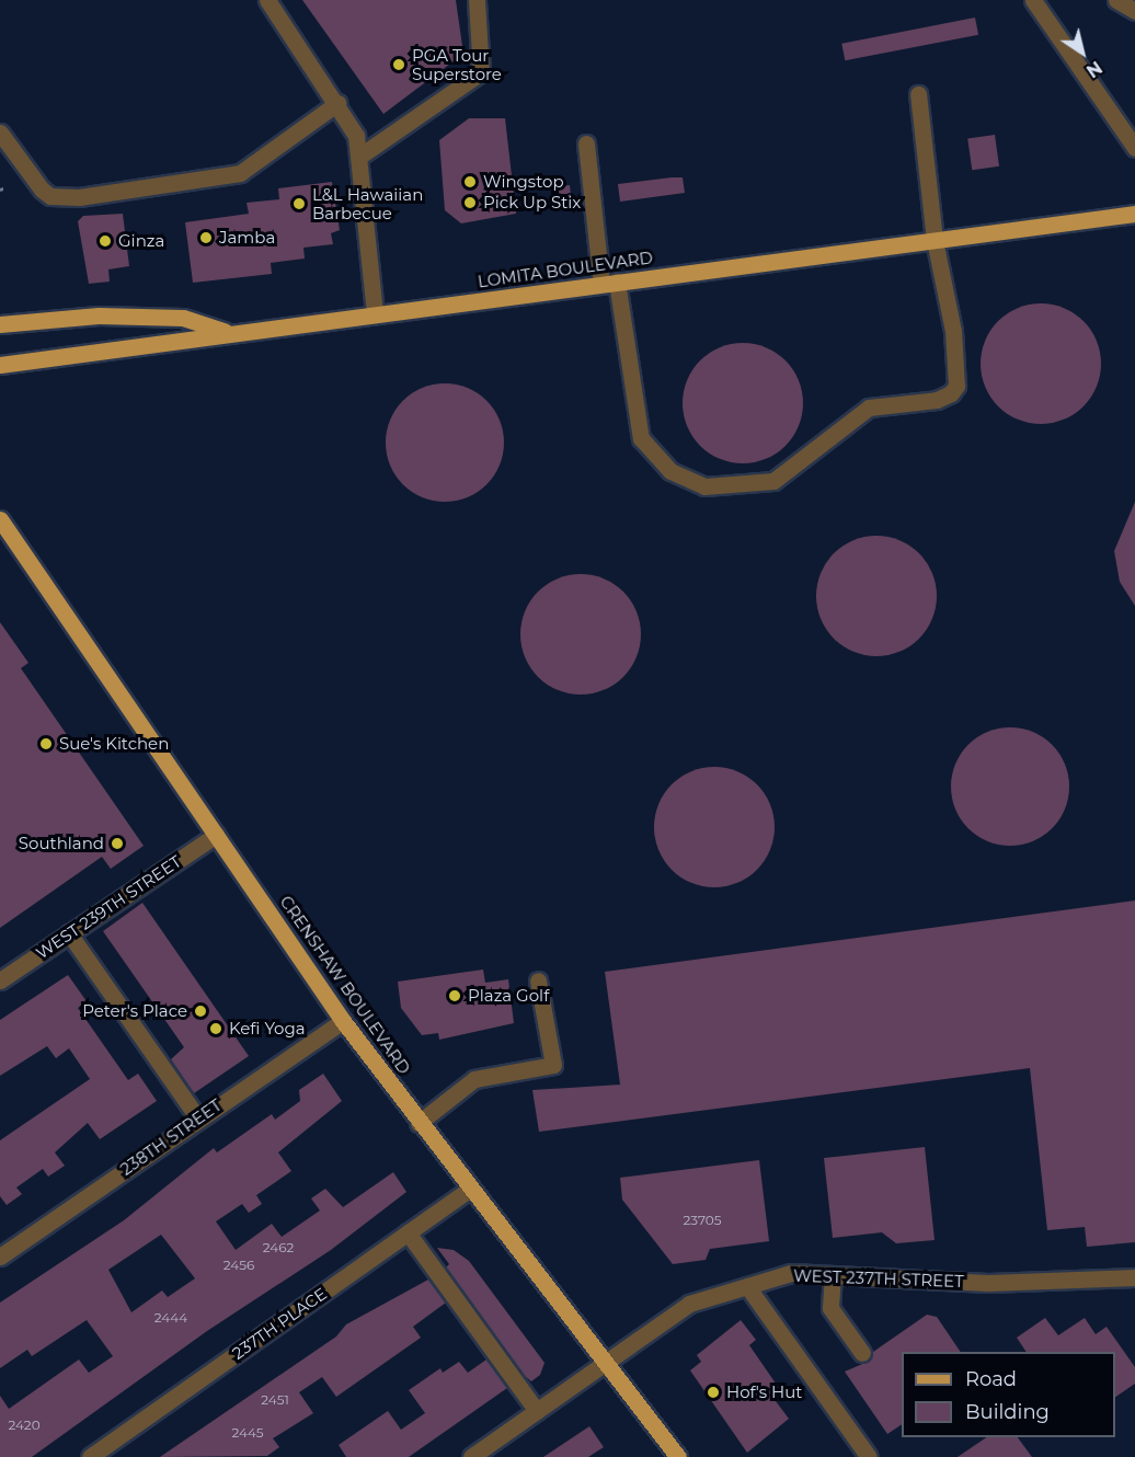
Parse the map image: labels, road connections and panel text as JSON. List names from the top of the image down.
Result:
{
  "streets": {
    "main road": ["LOMITA BOULEVARD", "CRENSHAW BOULEVARD"],
    "street": [
      "WEST 239TH STREET",
      "238TH STREET",
      "WEST 237TH STREET",
      "237TH PLACE"
    ]
  },
  "crossings": [
    ["WEST 239TH STREET", "CRENSHAW BOULEVARD"],
    ["CRENSHAW BOULEVARD", "238TH STREET"],
    ["CRENSHAW BOULEVARD", "WEST 237TH STREET"],
    ["CRENSHAW BOULEVARD", "237TH PLACE"]
  ],
  "places": [
    "PGA Tour Superstore",
    "Wingstop",
    "Pick Up Stix",
    "L&L Hawaiian Barbecue",
    "Jamba",
    "Ginza",
    "Sue's Kitchen",
    "Southland",
    "Plaza Golf",
    "Peter's Place",
    "Kefi Yoga",
    "Hof's Hut"
  ],
  "house_numbers": [
    "23705",
    "2462",
    "2456",
    "2444",
    "2451",
    "2420",
    "2445"
  ],
  "legend": ["Road", "Building"],
  "north": "bottom right"
}
